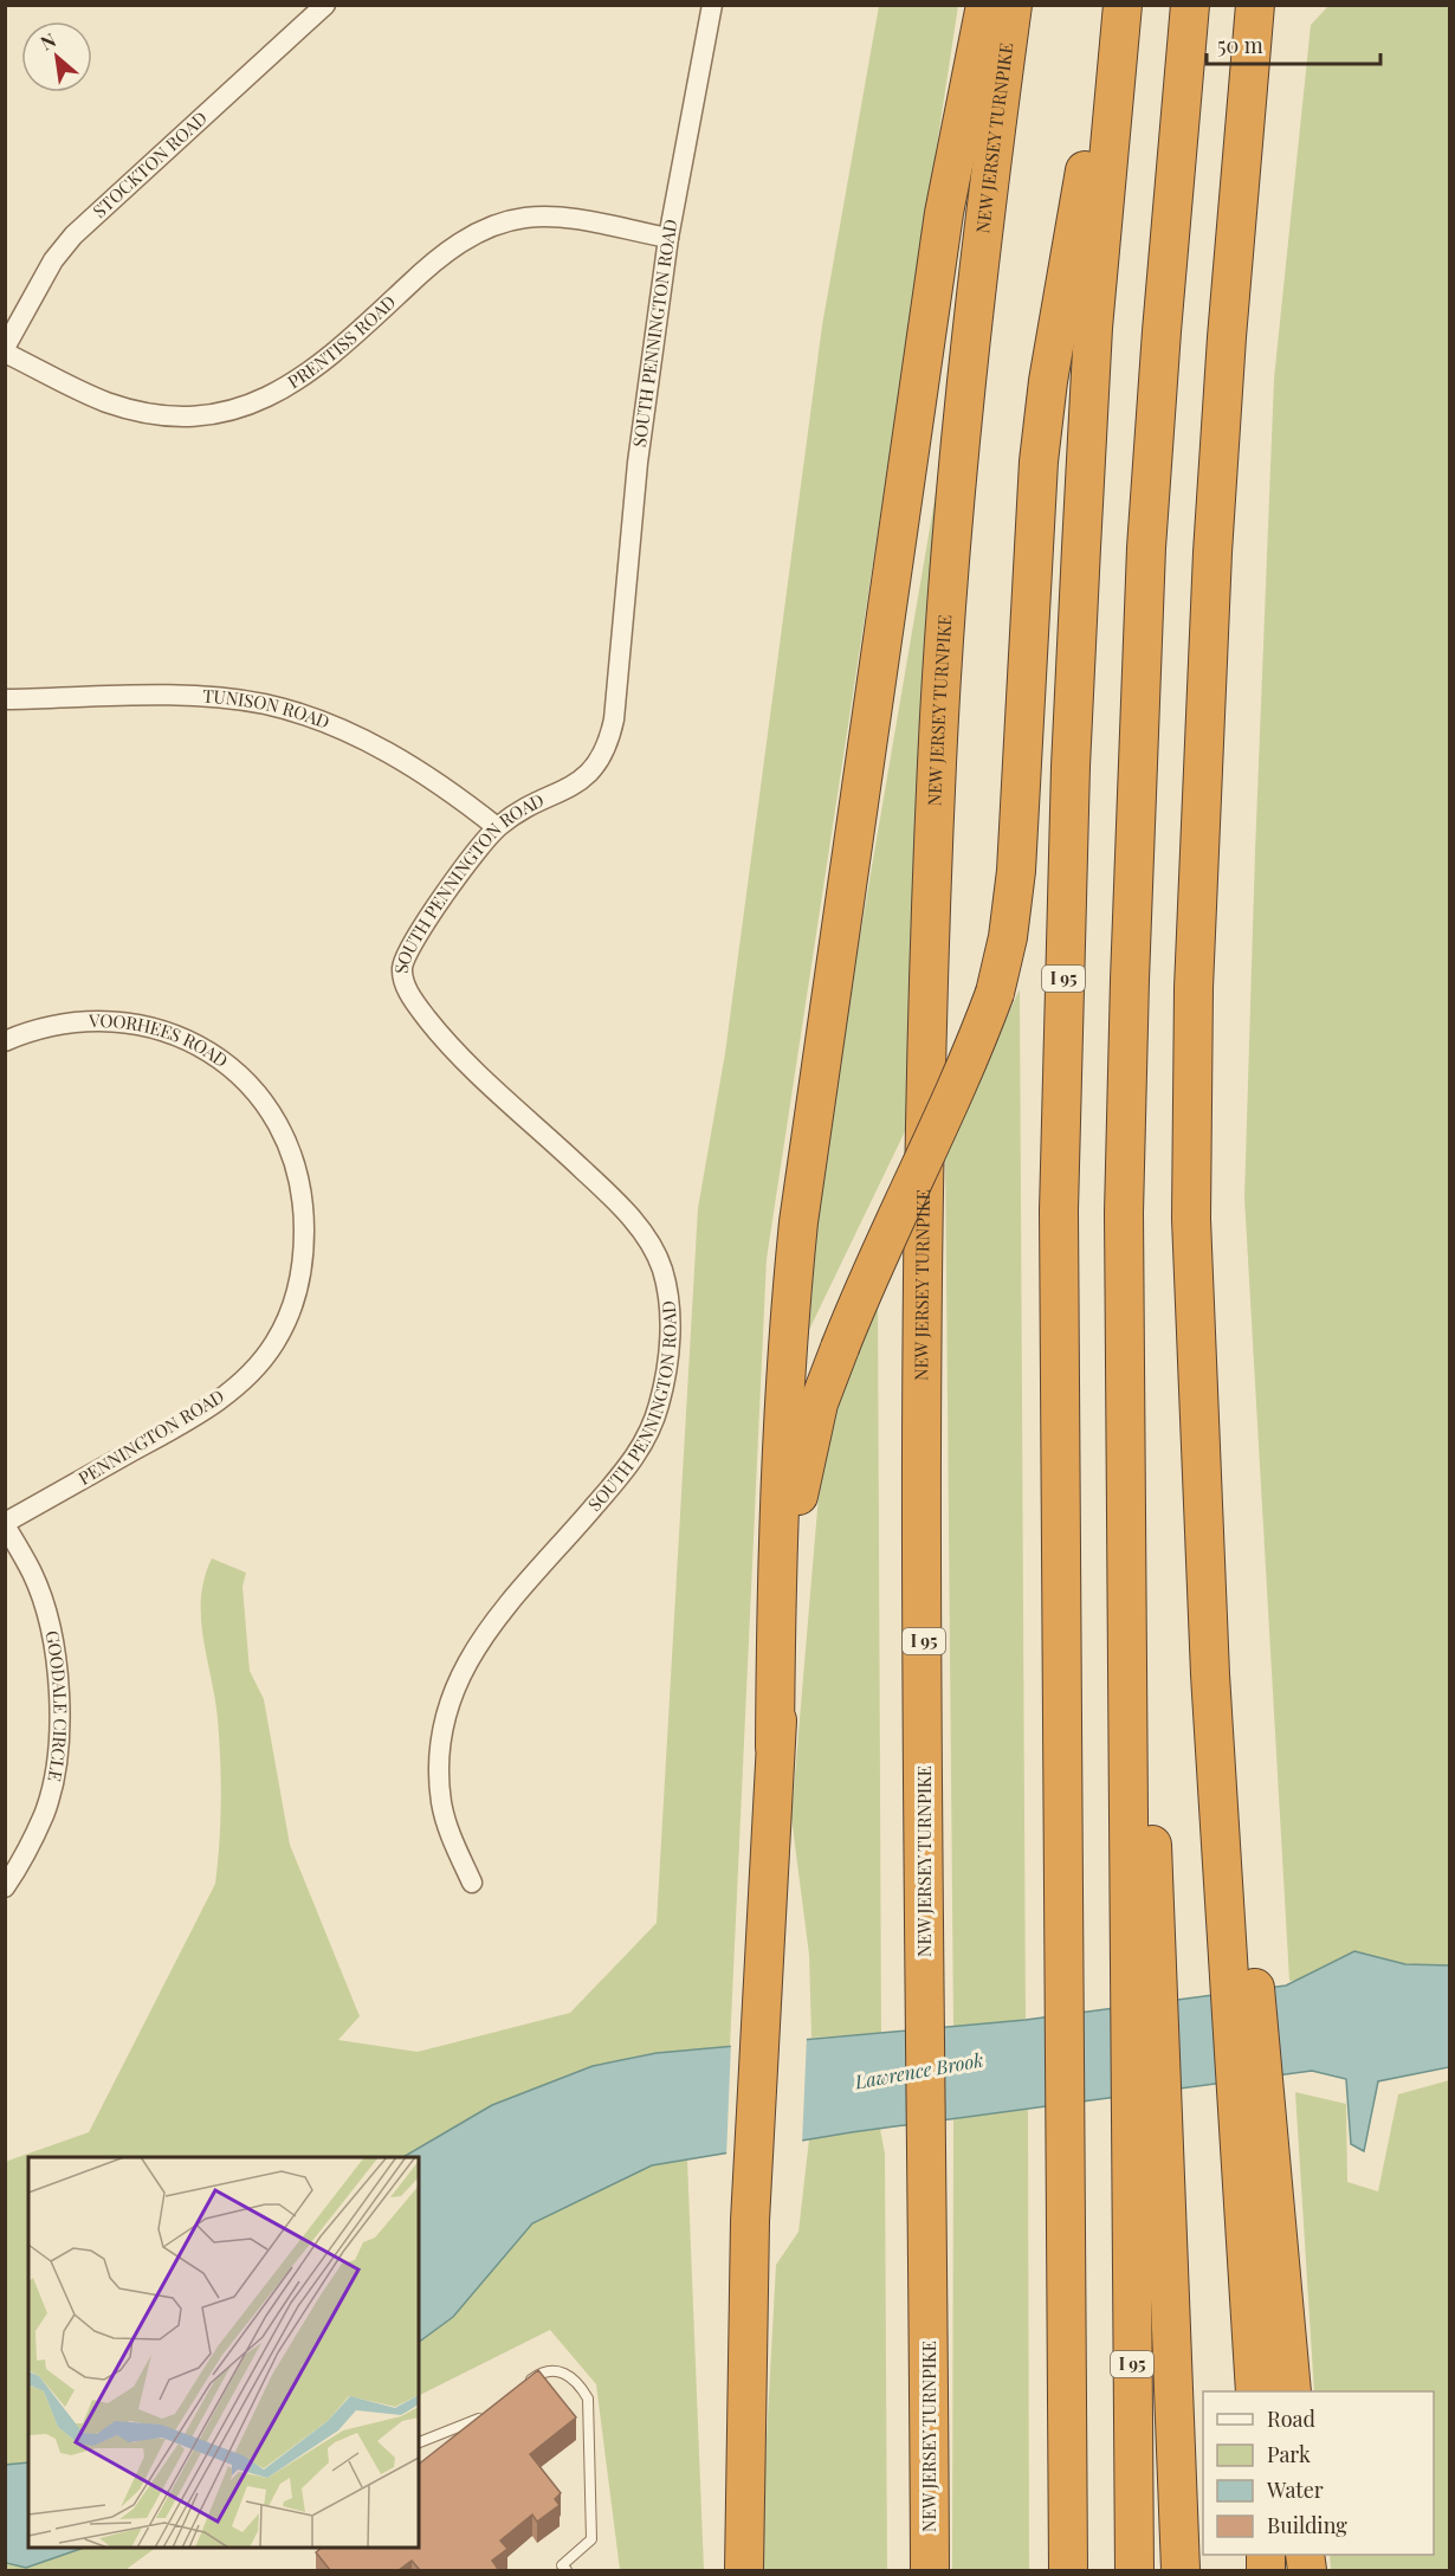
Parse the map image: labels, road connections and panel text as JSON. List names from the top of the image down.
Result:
{
  "streets": {
    "highway": ["NEW JERSEY TURNPIKE", "I 95"],
    "street": [
      "STOCKTON ROAD",
      "SOUTH PENNINGTON ROAD",
      "PRENTISS ROAD",
      "TUNISON ROAD",
      "VOORHEES ROAD",
      "PENNINGTON ROAD",
      "GOODALE CIRCLE"
    ]
  },
  "crossings": [
    ["STOCKTON ROAD", "PRENTISS ROAD"],
    ["SOUTH PENNINGTON ROAD", "PRENTISS ROAD"],
    ["SOUTH PENNINGTON ROAD", "TUNISON ROAD"],
    ["VOORHEES ROAD", "PENNINGTON ROAD"],
    ["PENNINGTON ROAD", "GOODALE CIRCLE"]
  ],
  "water": ["Lawrence Brook"],
  "legend": [
    "Road",
    "Park",
    "Water",
    "Building"
  ],
  "scale_bar": "50 m",
  "north": "top left"
}
